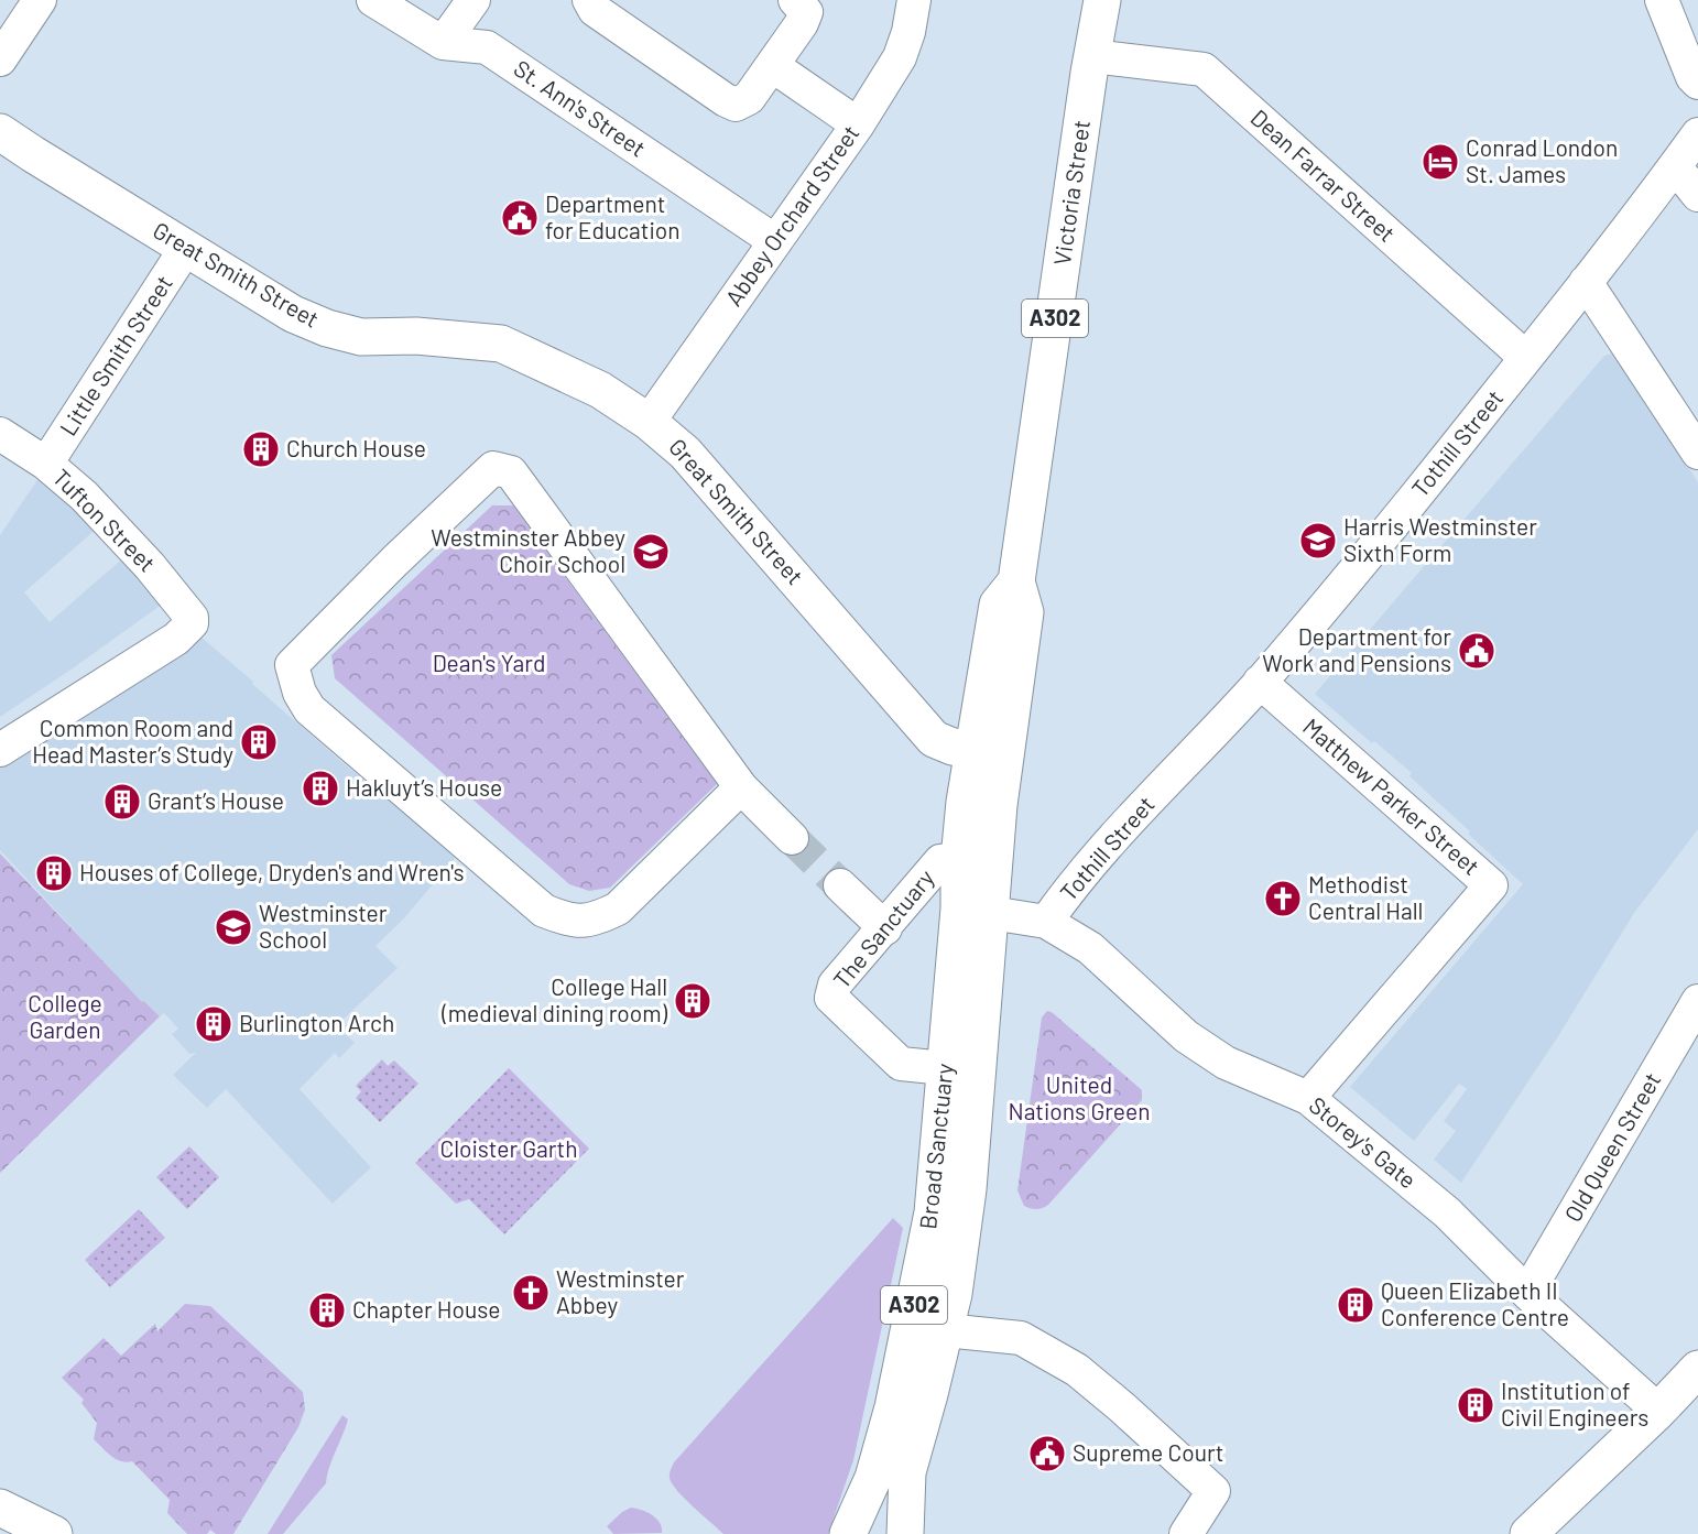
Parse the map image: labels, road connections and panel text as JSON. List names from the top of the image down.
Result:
{
  "streets": {
    "main road": [
      "Victoria Street",
      "Great Smith Street",
      "A302",
      "Broad Sanctuary"
    ],
    "street": [
      "St. Ann's Street",
      "Dean Farrar Street",
      "Abbey Orchard Street",
      "Little Smith Street",
      "Tothill Street",
      "Tufton Street",
      "Matthew Parker Street",
      "The Sanctuary",
      "Storey's Gate",
      "Old Queen Street"
    ]
  },
  "crossings": [
    ["St. Ann's Street", "Abbey Orchard Street"],
    ["Dean Farrar Street", "Victoria Street"],
    ["Dean Farrar Street", "Tothill Street"],
    ["Victoria Street", "Great Smith Street"],
    ["Victoria Street", "Broad Sanctuary"],
    ["Abbey Orchard Street", "Great Smith Street"],
    ["Great Smith Street", "Little Smith Street"],
    ["Great Smith Street", "Broad Sanctuary"],
    ["Little Smith Street", "Tufton Street"],
    ["Tothill Street", "Matthew Parker Street"],
    ["Tothill Street", "Storey's Gate"],
    ["Matthew Parker Street", "Storey's Gate"],
    ["The Sanctuary", "Broad Sanctuary"],
    ["Storey's Gate", "Broad Sanctuary"],
    ["Storey's Gate", "Old Queen Street"]
  ],
  "parks": [
    "Dean's Yard",
    "College Garden",
    "United Nations Green",
    "Cloister Garth"
  ],
  "places": {
    "hotel": ["Conrad London St. James"],
    "public building": ["Department for Education", "Department for Work and Pensions", "Supreme Court"],
    "building": [
      "Church House",
      "Common Room and Head Master’s Study",
      "Hakluyt’s House",
      "Grant’s House",
      "Houses of College, Dryden's and Wren's",
      "College Hall (medieval dining room)",
      "Burlington Arch",
      "Queen Elizabeth II Conference Centre",
      "Chapter House",
      "Institution of Civil Engineers"
    ],
    "school or university": ["Harris Westminster Sixth Form", "Westminster Abbey Choir School", "Westminster School"],
    "church": ["Methodist Central Hall", "Westminster Abbey"]
  }
}
